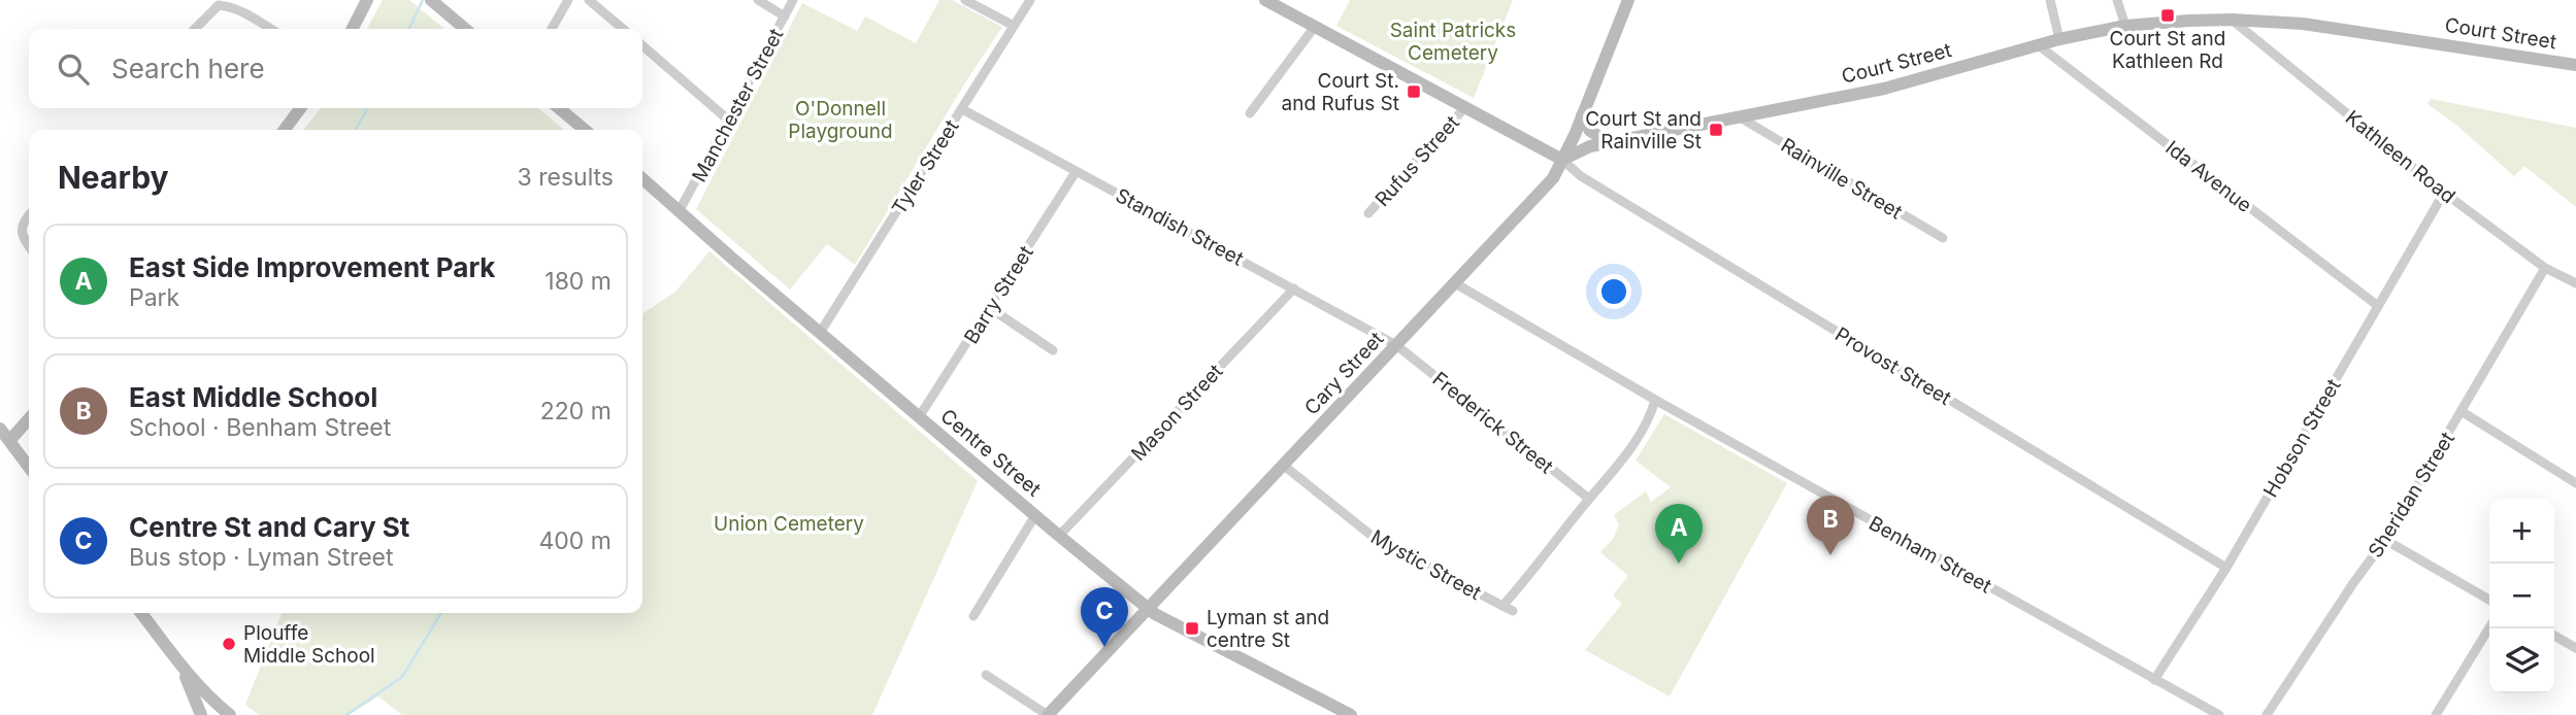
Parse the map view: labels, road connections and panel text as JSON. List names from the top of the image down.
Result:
{
  "streets": {
    "main road": ["Court Street", "Cary Street", "Centre Street"],
    "street": [
      "Manchester Street",
      "Kathleen Road",
      "Rufus Street",
      "Tyler Street",
      "Ida Avenue",
      "Rainville Street",
      "Standish Street",
      "Barry Street",
      "Provost Street",
      "Mason Street",
      "Frederick Street",
      "Hobson Street",
      "Sheridan Street",
      "Benham Street",
      "Mystic Street"
    ]
  },
  "crossings": [
    ["Court Street", "Kathleen Road"],
    ["Court Street", "Ida Avenue"],
    ["Court Street", "Rainville Street"],
    ["Court Street", "Provost Street"],
    ["Court Street", "Cary Street"],
    ["Manchester Street", "Centre Street"],
    ["Kathleen Road", "Hobson Street"],
    ["Kathleen Road", "Sheridan Street"],
    ["Tyler Street", "Standish Street"],
    ["Tyler Street", "Centre Street"],
    ["Ida Avenue", "Hobson Street"],
    ["Standish Street", "Barry Street"],
    ["Standish Street", "Cary Street"],
    ["Standish Street", "Mason Street"],
    ["Standish Street", "Frederick Street"],
    ["Barry Street", "Centre Street"],
    ["Provost Street", "Cary Street"],
    ["Provost Street", "Hobson Street"],
    ["Cary Street", "Frederick Street"],
    ["Cary Street", "Centre Street"],
    ["Cary Street", "Benham Street"],
    ["Cary Street", "Mystic Street"],
    ["Mason Street", "Centre Street"],
    ["Frederick Street", "Mystic Street"],
    ["Hobson Street", "Benham Street"]
  ],
  "parks": ["Saint Patricks Cemetery", "O'Donnell Playground", "Union Cemetery"],
  "places": {
    "transit": [
      "Court St and Kathleen Rd",
      "Court St. and Rufus St",
      "Court St and Rainville St",
      "Lyman st and centre St"
    ],
    "other": ["Plouffe Middle School"]
  },
  "page": {
    "search": "Search here",
    "heading": ["Nearby", "3 results"],
    "list": [
      {
        "mark": "A",
        "name": "East Side Improvement Park",
        "note": "Park",
        "value": "180 m"
      },
      {
        "mark": "B",
        "name": "East Middle School",
        "note": "School · Benham Street",
        "value": "220 m"
      },
      {
        "mark": "C",
        "name": "Centre St and Cary St",
        "note": "Bus stop · Lyman Street",
        "value": "400 m"
      }
    ],
    "pins": ["B", "A", "C"],
    "map_buttons": ["+", "−"]
  }
}
